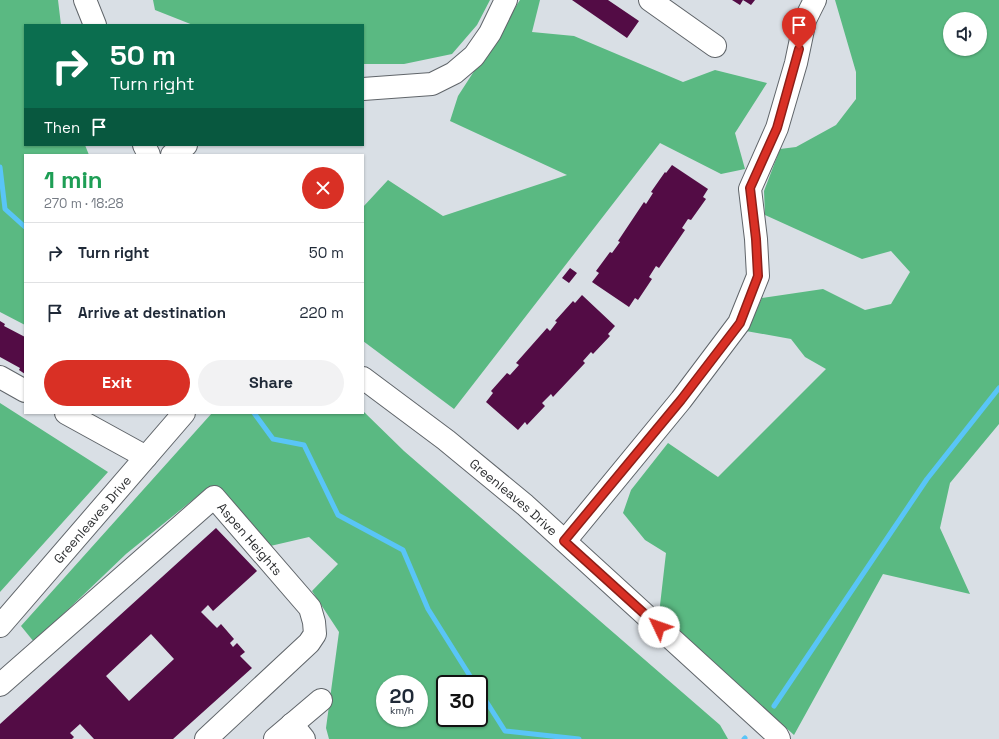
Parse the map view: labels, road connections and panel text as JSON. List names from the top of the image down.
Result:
{
  "streets": {
    "street": ["Greenleaves Drive", "Aspen Heights"]
  },
  "page": {
    "turn": ["50 m", "Turn right"],
    "then": "Then",
    "heading": ["1 min", "270 m · 18:28"],
    "list": [
      {
        "name": "Turn right",
        "value": "50 m"
      },
      {
        "name": "Arrive at destination",
        "value": "220 m"
      }
    ],
    "buttons": ["Exit", "Share"],
    "speed": "20 km/h",
    "limit": "30"
  }
}
